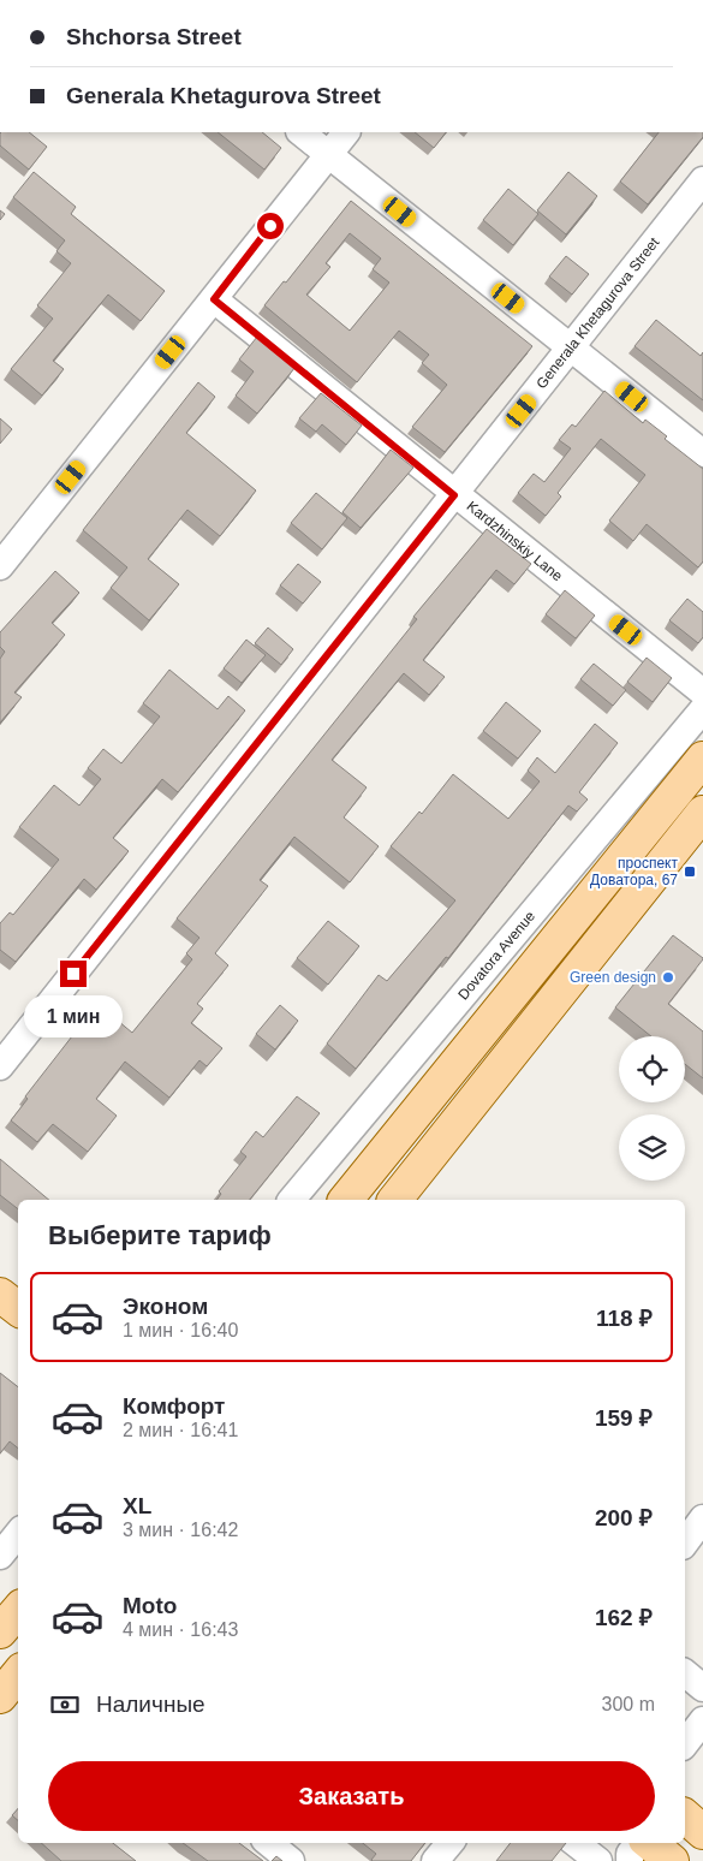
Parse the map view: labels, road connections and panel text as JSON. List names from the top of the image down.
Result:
{
  "streets": {
    "street": ["Generala Khetagurova Street", "Kardzhinskiy Lane", "Dovatora Avenue"]
  },
  "crossings": [
    ["Generala Khetagurova Street", "Kardzhinskiy Lane"]
  ],
  "places": {
    "transit": ["проспект Доватора, 67"],
    "other": ["Green design"]
  },
  "page": {
    "banner": ["Shchorsa Street", "Generala Khetagurova Street"],
    "bubble": "1 мин",
    "heading": "Выберите тариф",
    "list": [
      {
        "name": "Эконом",
        "note": "1 мин · 16:40",
        "value": "118 ₽"
      },
      {
        "name": "Комфорт",
        "note": "2 мин · 16:41",
        "value": "159 ₽"
      },
      {
        "name": "XL",
        "note": "3 мин · 16:42",
        "value": "200 ₽"
      },
      {
        "name": "Moto",
        "note": "4 мин · 16:43",
        "value": "162 ₽"
      }
    ],
    "pay": ["Наличные", "300 m"],
    "buttons": "Заказать"
  }
}
